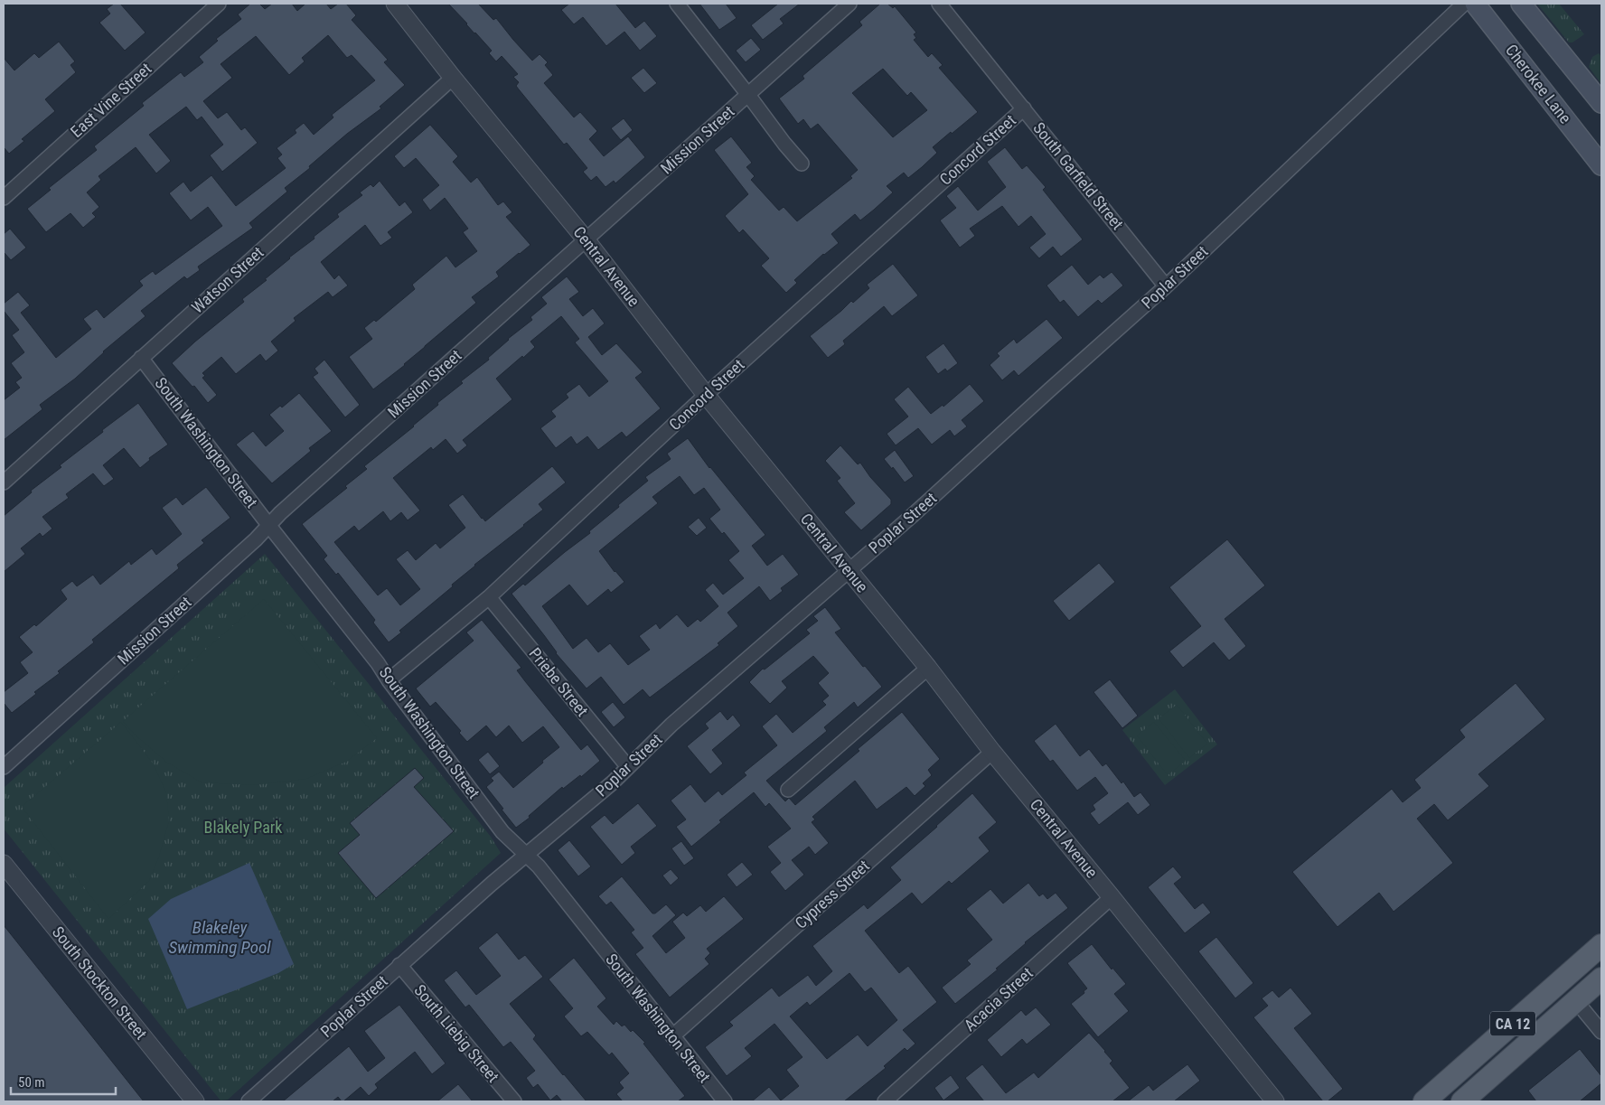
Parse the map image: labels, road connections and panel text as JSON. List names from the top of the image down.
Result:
{
  "streets": {
    "main road": ["Cherokee Lane", "CA 12"],
    "street": [
      "East Vine Street",
      "Mission Street",
      "Concord Street",
      "South Garfield Street",
      "Central Avenue",
      "Poplar Street",
      "Watson Street",
      "South Washington Street",
      "Priebe Street",
      "Cypress Street",
      "South Stockton Street",
      "Acacia Street",
      "South Liebig Street"
    ]
  },
  "crossings": [
    ["Mission Street", "Central Avenue"],
    ["Mission Street", "South Washington Street"],
    ["Concord Street", "South Garfield Street"],
    ["Concord Street", "Central Avenue"],
    ["Concord Street", "South Washington Street"],
    ["Concord Street", "Priebe Street"],
    ["South Garfield Street", "Poplar Street"],
    ["Central Avenue", "Poplar Street"],
    ["Central Avenue", "Watson Street"],
    ["Central Avenue", "Cypress Street"],
    ["Central Avenue", "Acacia Street"],
    ["Poplar Street", "South Washington Street"],
    ["Poplar Street", "Priebe Street"],
    ["Poplar Street", "South Liebig Street"],
    ["Watson Street", "South Washington Street"],
    ["South Washington Street", "Cypress Street"]
  ],
  "water": ["Blakeley Swimming Pool"],
  "parks": ["Blakely Park"],
  "scale_bar": "50 m"
}
